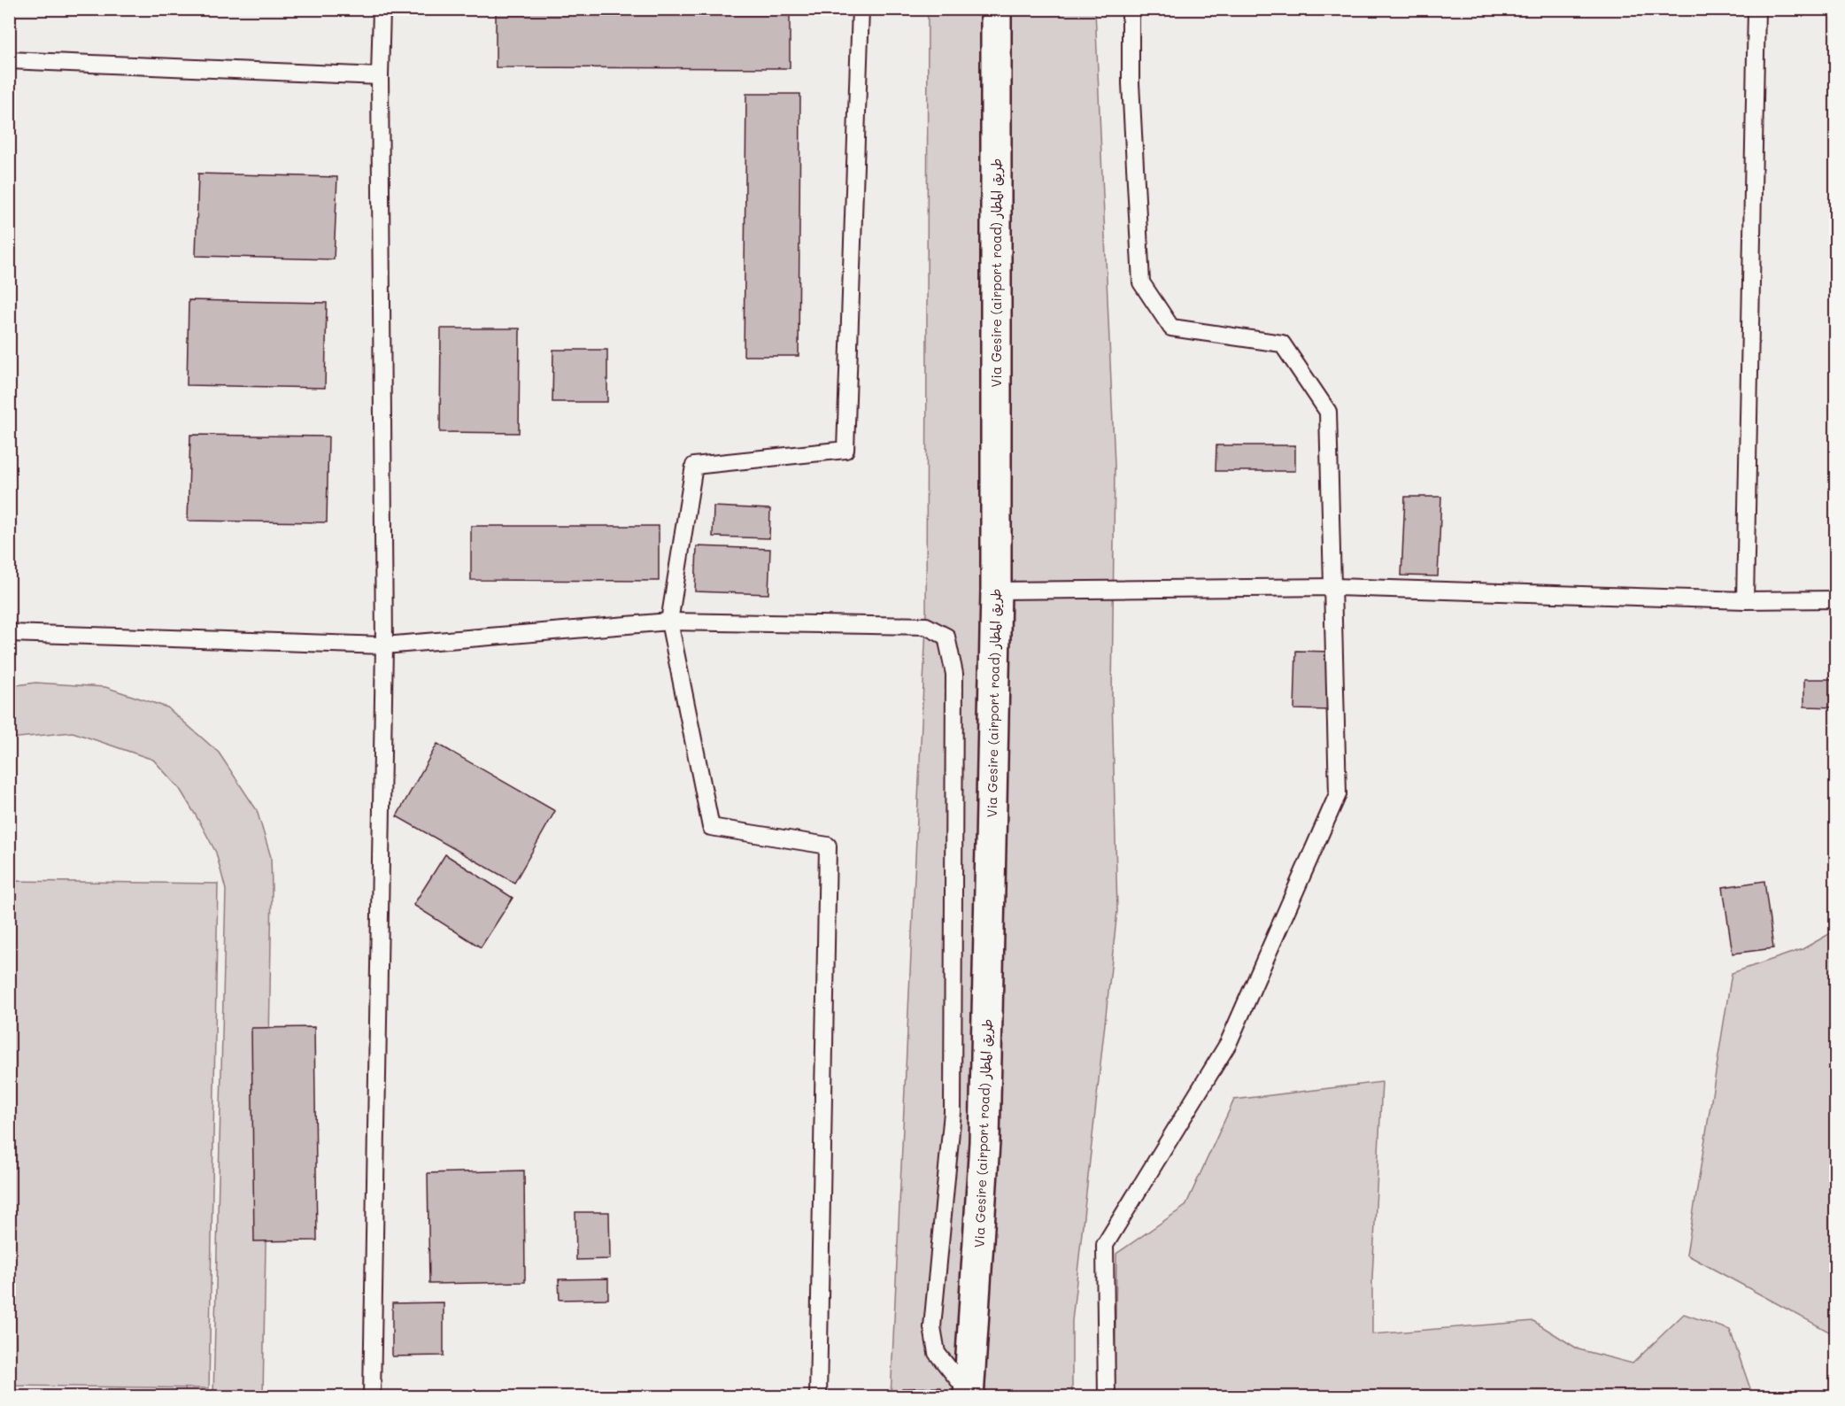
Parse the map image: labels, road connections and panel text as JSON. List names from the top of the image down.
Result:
{
  "streets": {
    "main road": ["Via Gesire (airport road) طريق المطار"]
  }
}
